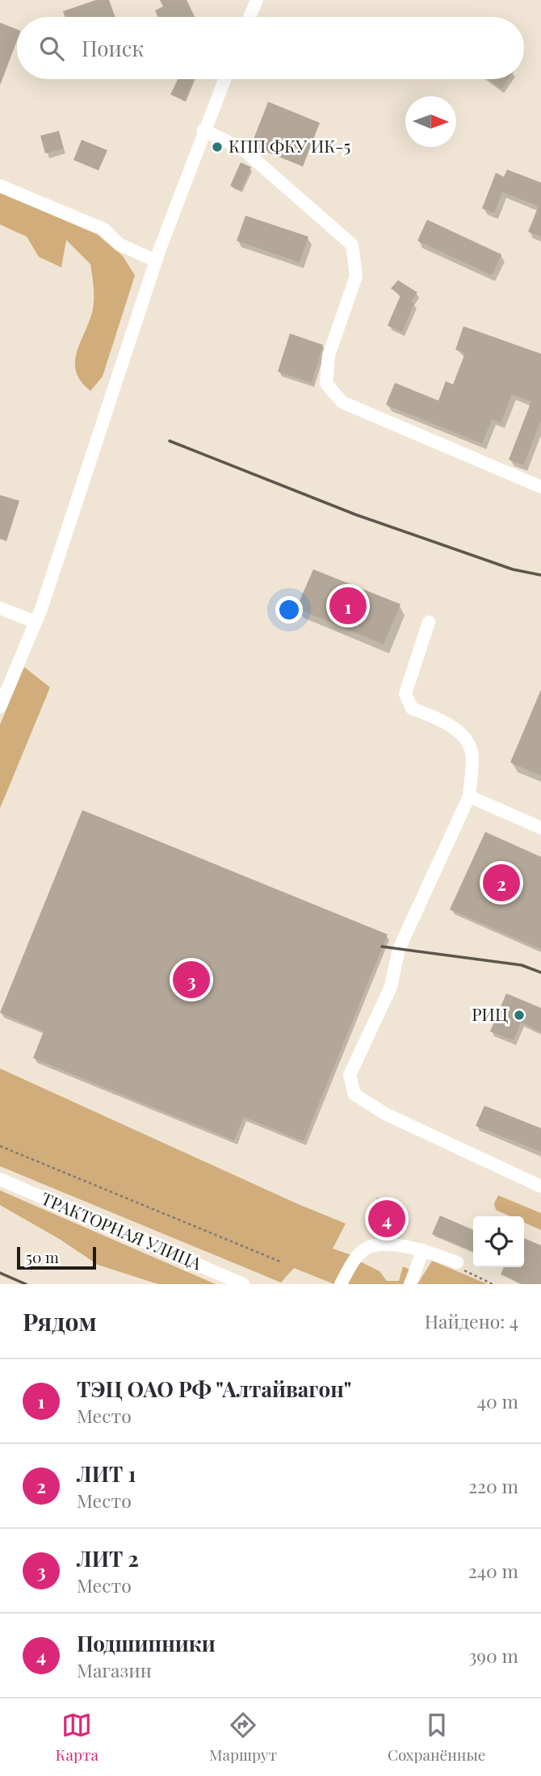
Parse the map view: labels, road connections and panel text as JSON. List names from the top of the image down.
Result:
{
  "streets": {
    "street": ["ТРАКТОРНАЯ УЛИЦА"]
  },
  "places": ["КПП ФКУ ИК-5", "РИЦ"],
  "scale_bar": "50 m",
  "north": "right",
  "page": {
    "search": "Поиск",
    "pins": [
      "1",
      "2",
      "3",
      "4"
    ],
    "scale": "50 m",
    "heading": ["Рядом", "Найдено: 4"],
    "list": [
      {
        "mark": "1",
        "name": "ТЭЦ ОАО РФ \"Алтайвагон\"",
        "note": "Место",
        "value": "40 m"
      },
      {
        "mark": "2",
        "name": "ЛИТ 1",
        "note": "Место",
        "value": "220 m"
      },
      {
        "mark": "3",
        "name": "ЛИТ 2",
        "note": "Место",
        "value": "240 m"
      },
      {
        "mark": "4",
        "name": "Подшипники",
        "note": "Магазин",
        "value": "390 m"
      }
    ],
    "nav": ["Карта", "Маршрут", "Сохранённые"]
  }
}
